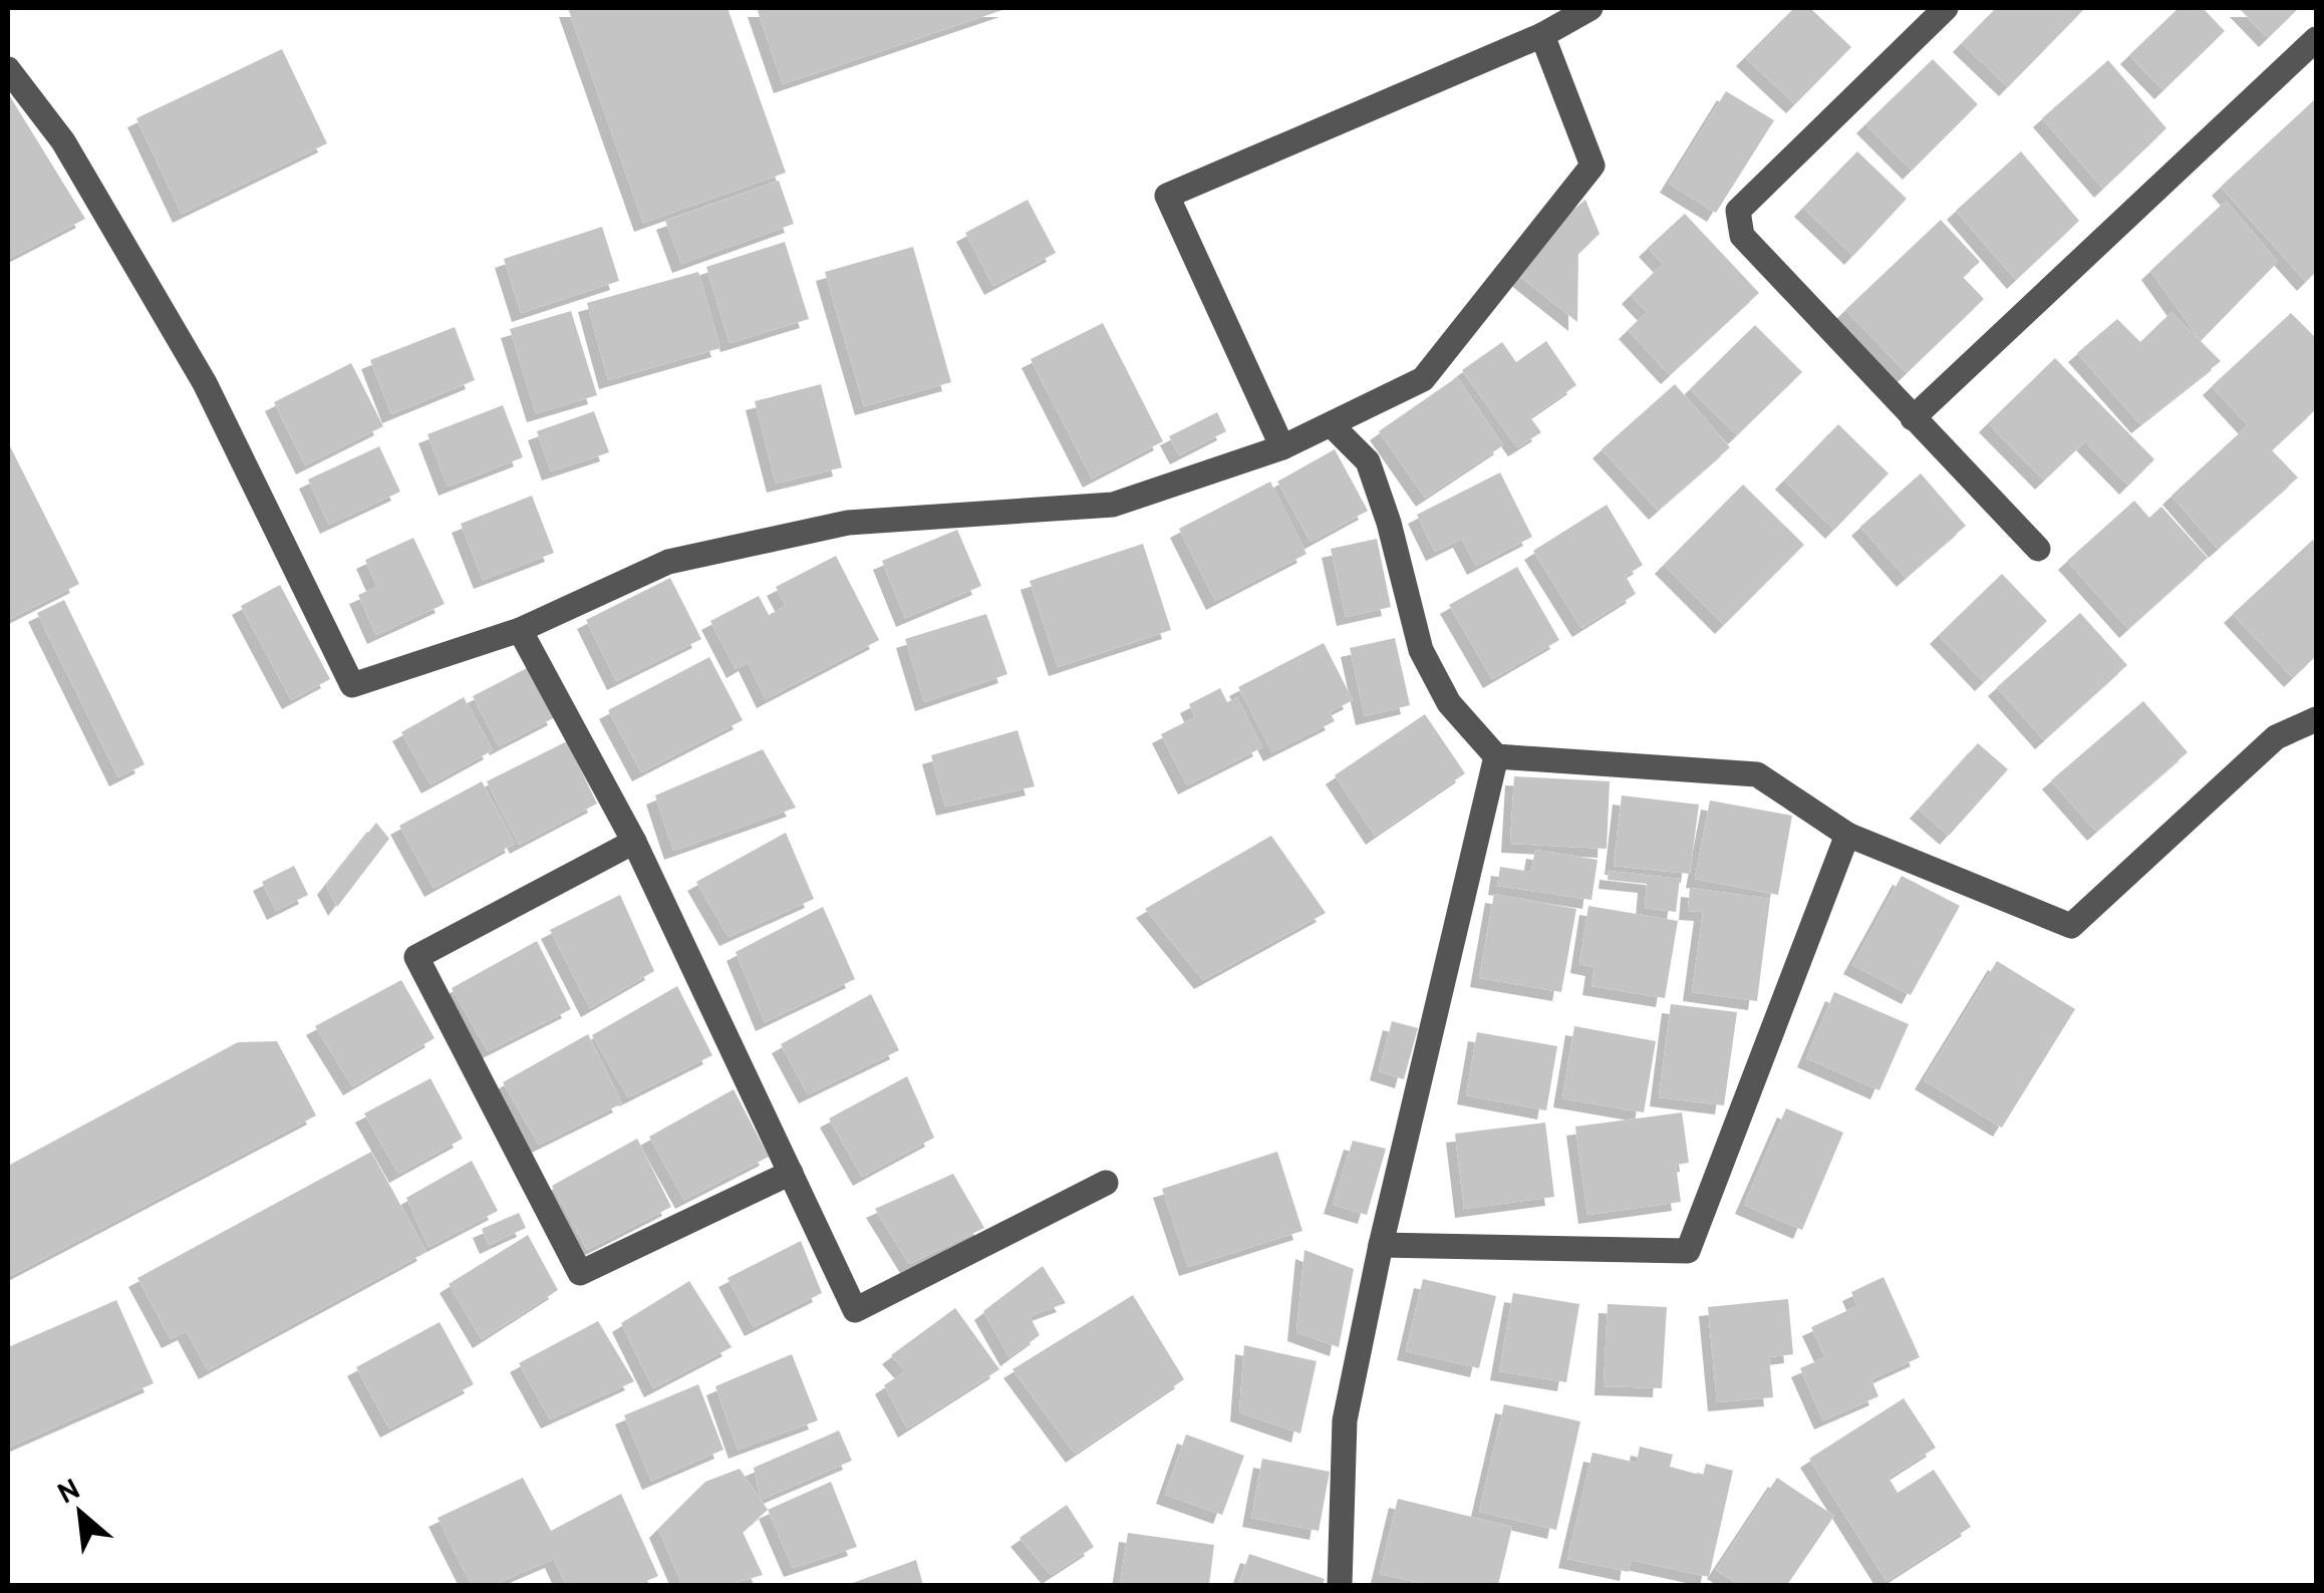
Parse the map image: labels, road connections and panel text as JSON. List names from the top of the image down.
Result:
{
  "north": "top left"
}
